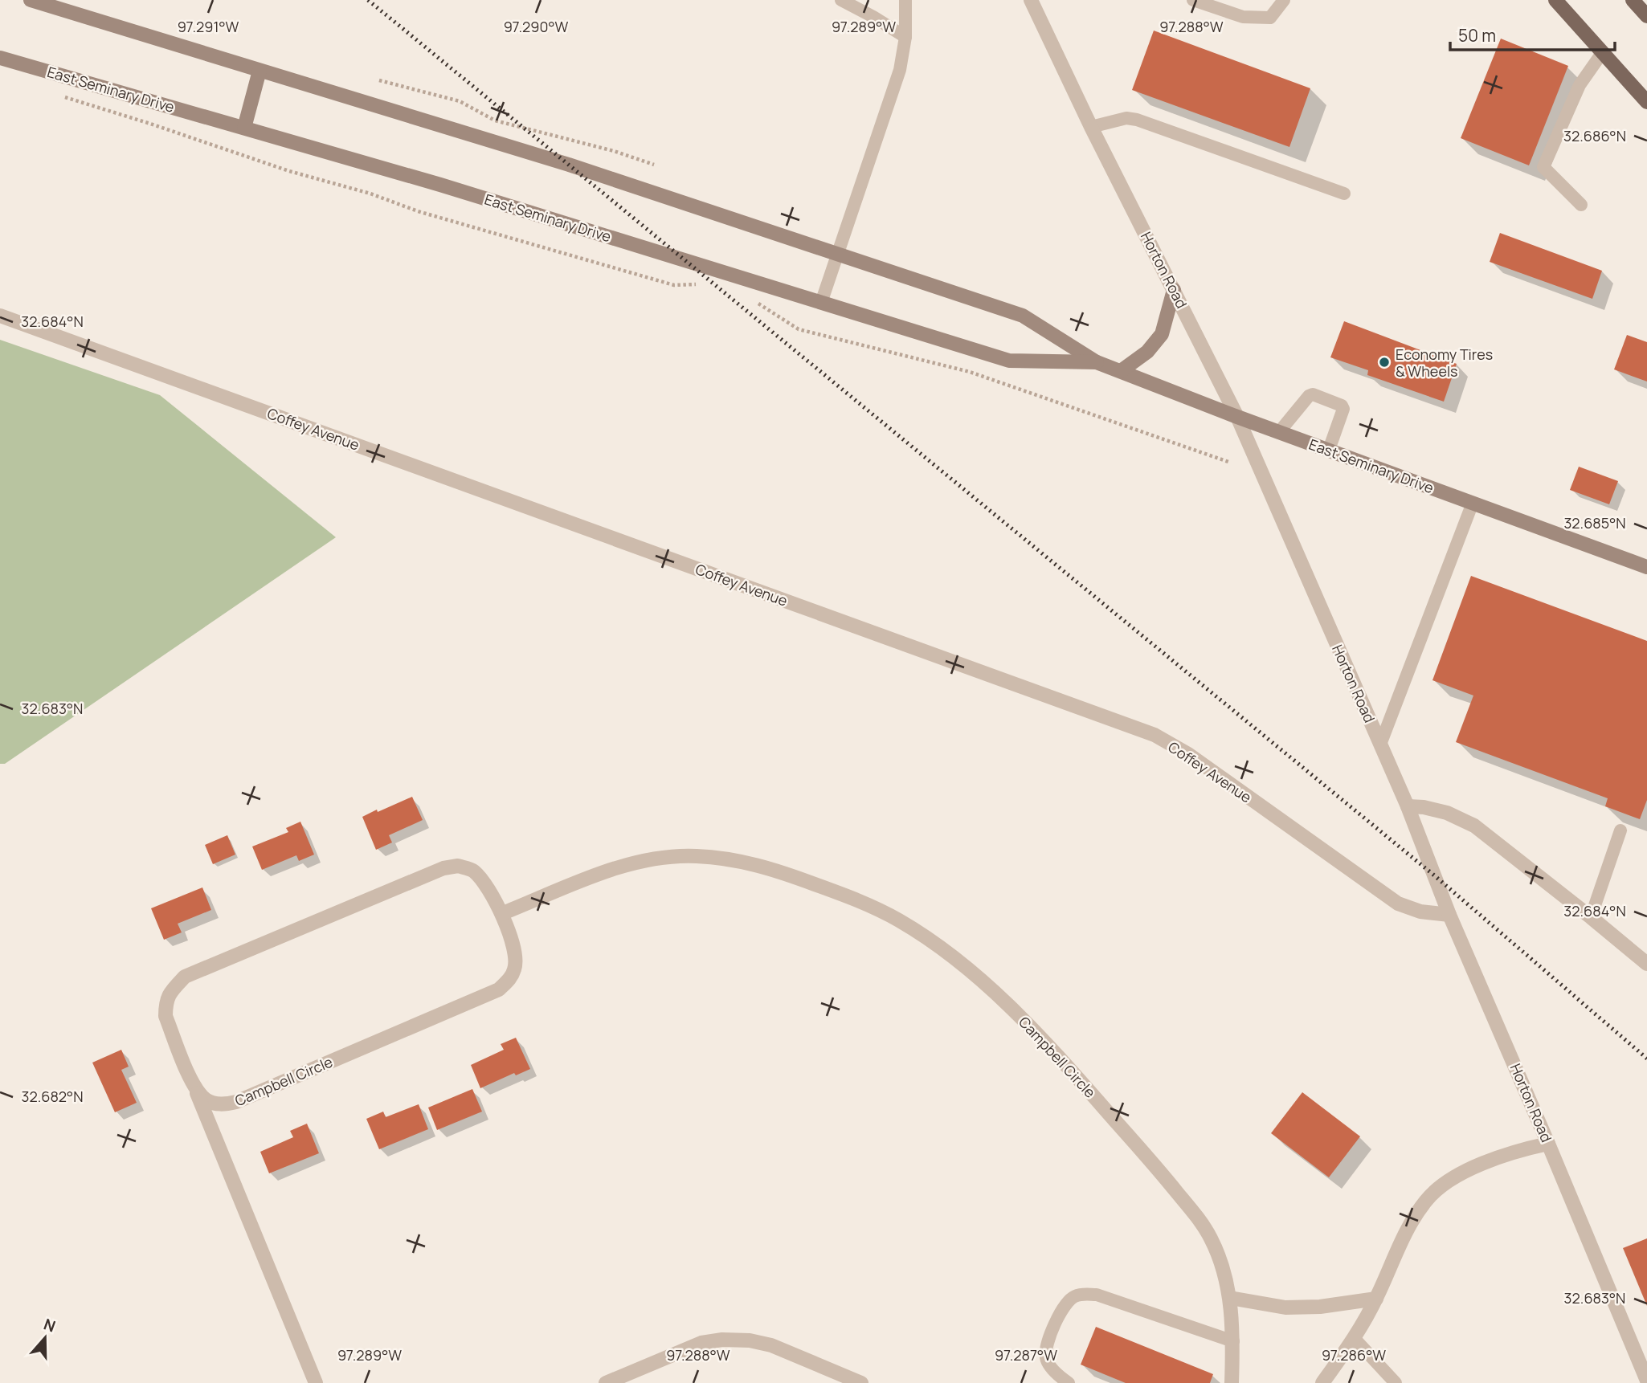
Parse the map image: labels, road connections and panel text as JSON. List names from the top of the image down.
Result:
{
  "streets": {
    "main road": ["East Seminary Drive"],
    "street": ["Horton Road", "Coffey Avenue", "Campbell Circle"]
  },
  "crossings": [
    ["East Seminary Drive", "Horton Road"],
    ["Horton Road", "Coffey Avenue"]
  ],
  "places": ["Economy Tires & Wheels"],
  "scale_bar": "50 m",
  "north": "top",
  "coordinates": [
    "97.290°W",
    "97.289°W",
    "97.288°W",
    "97.291°W",
    "32.686°N",
    "32.684°N",
    "32.685°N",
    "32.683°N",
    "32.682°N",
    "97.287°W",
    "97.286°W"
  ]
}
